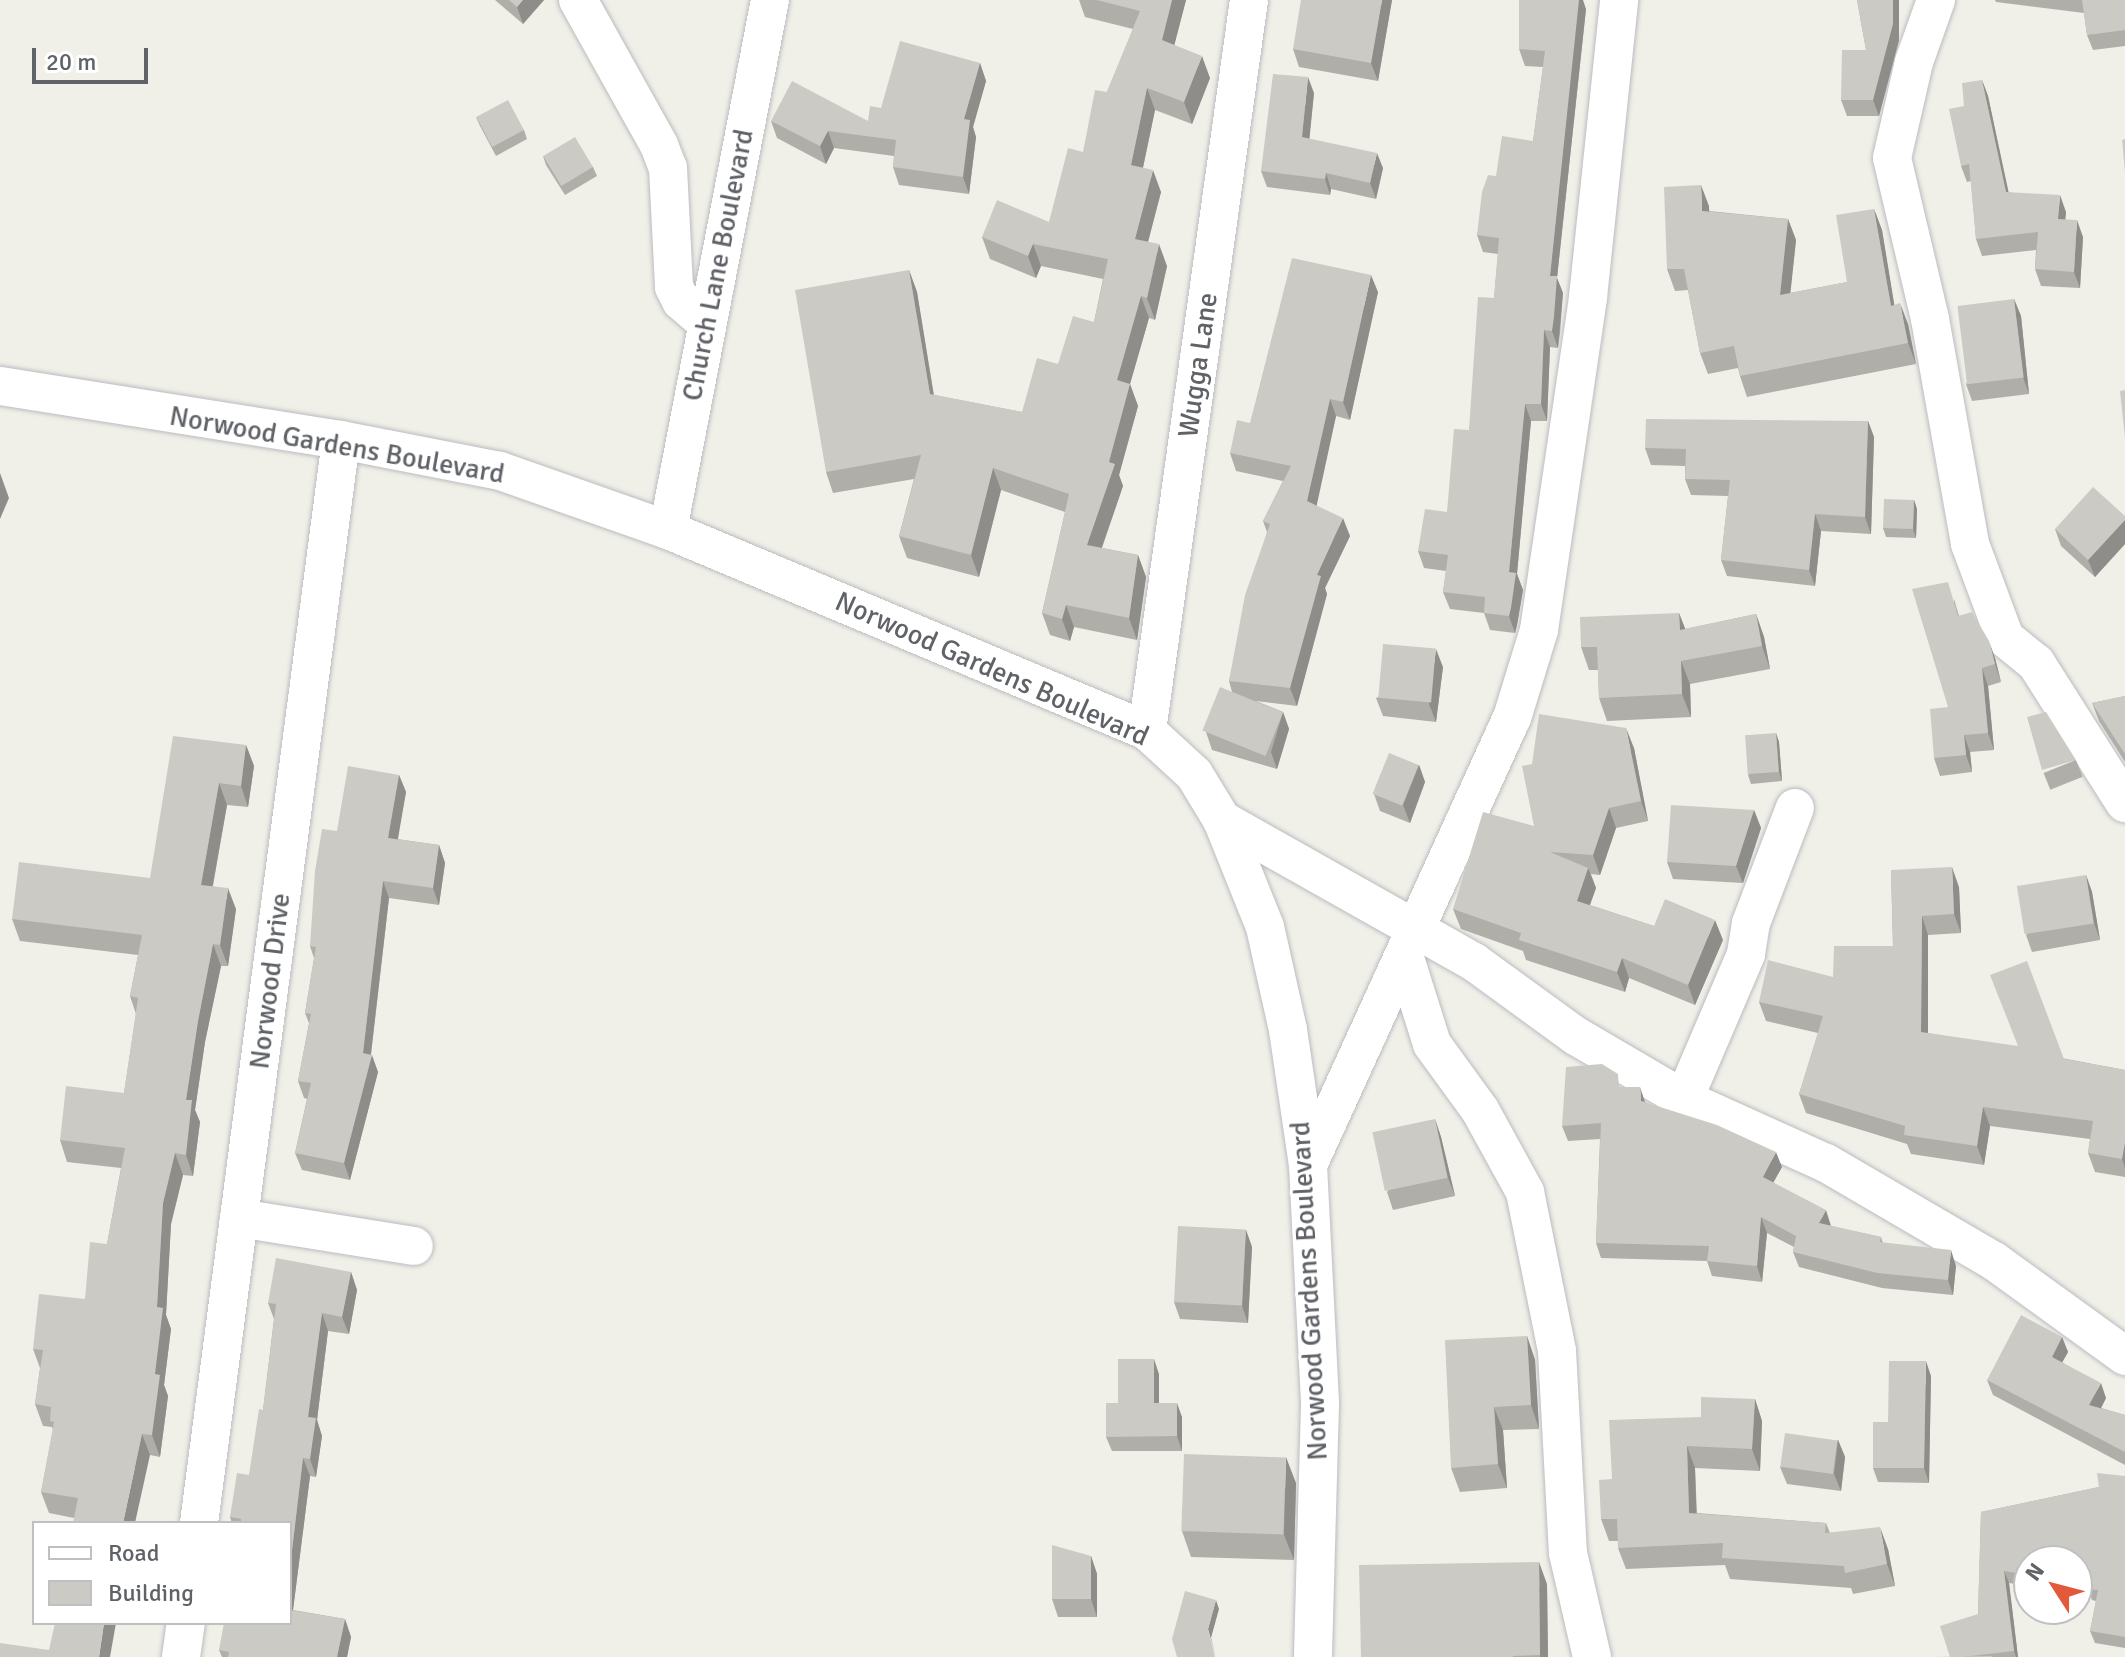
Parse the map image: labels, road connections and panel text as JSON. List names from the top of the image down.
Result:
{
  "streets": {
    "street": [
      "Church Lane Boulevard",
      "Wugga Lane",
      "Norwood Gardens Boulevard",
      "Norwood Drive"
    ]
  },
  "crossings": [
    ["Church Lane Boulevard", "Norwood Gardens Boulevard"],
    ["Wugga Lane", "Norwood Gardens Boulevard"],
    ["Norwood Gardens Boulevard", "Norwood Drive"]
  ],
  "legend": ["Road", "Building"],
  "scale_bar": "20 m",
  "north": "top left"
}
